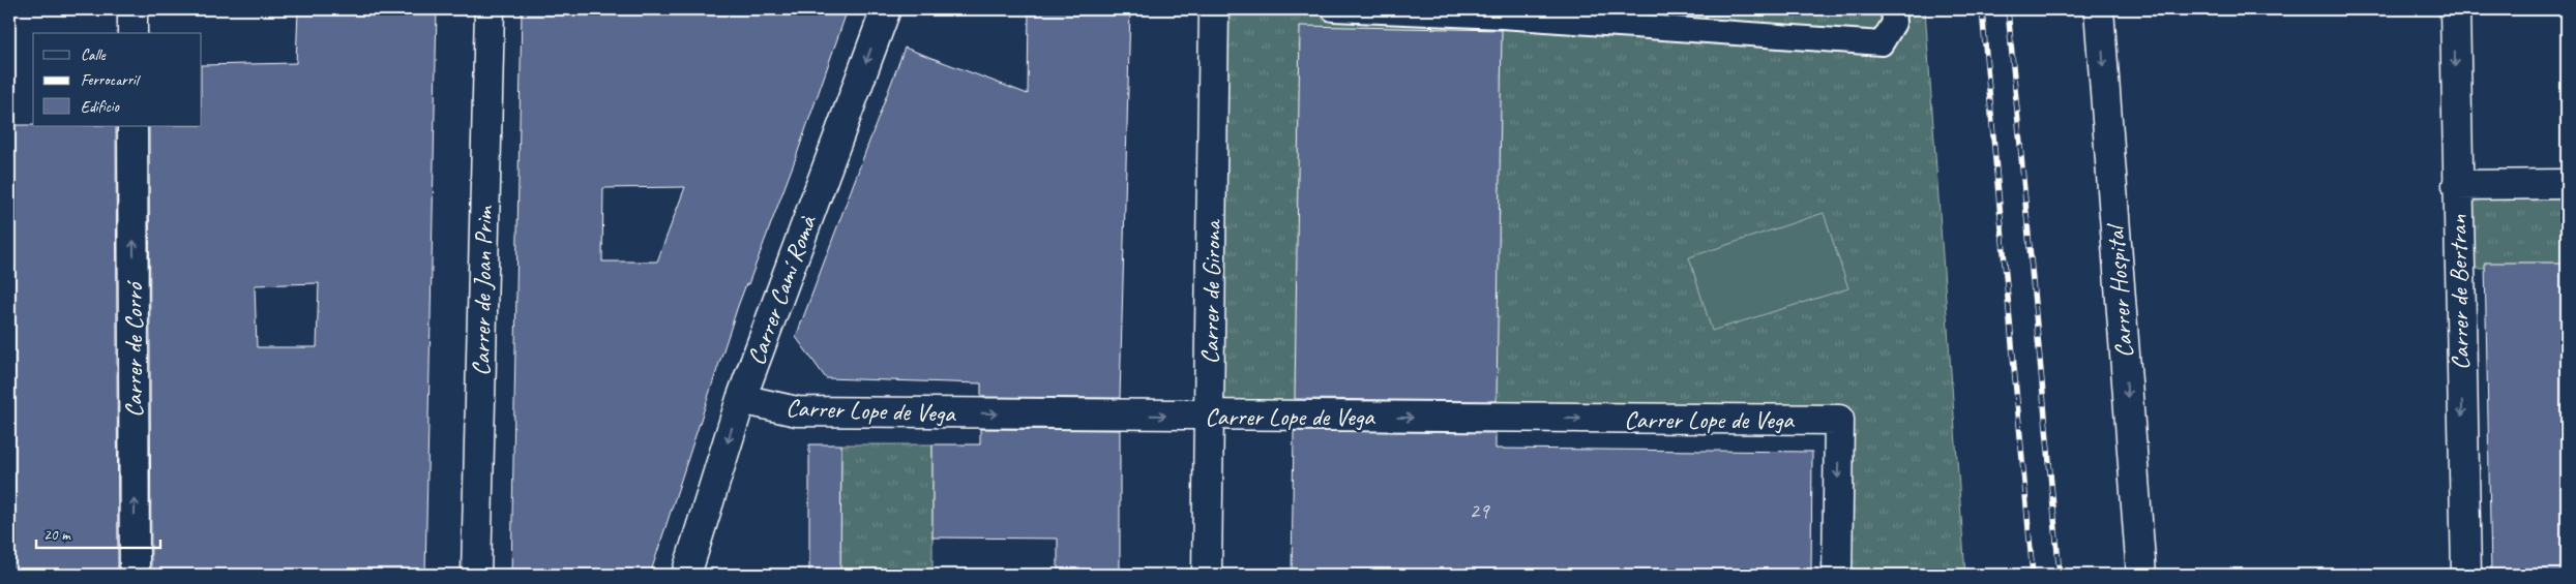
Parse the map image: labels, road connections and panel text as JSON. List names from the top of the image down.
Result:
{
  "streets": {
    "street": [
      "Carrer Camí Romà",
      "Carrer de Joan Prim",
      "Carrer de Girona",
      "Carrer Hospital",
      "Carrer de Bertran",
      "Carrer de Corró",
      "Carrer Lope de Vega"
    ]
  },
  "crossings": [
    ["Carrer Camí Romà", "Carrer Lope de Vega"],
    ["Carrer de Girona", "Carrer Lope de Vega"]
  ],
  "one_way": [
    "Carrer Camí Romà",
    "Carrer Hospital",
    "Carrer de Bertran",
    "Carrer de Corró",
    "Carrer Lope de Vega"
  ],
  "house_numbers": ["29"],
  "legend": ["Calle", "Ferrocarril", "Edificio"],
  "scale_bar": "20 m"
}
